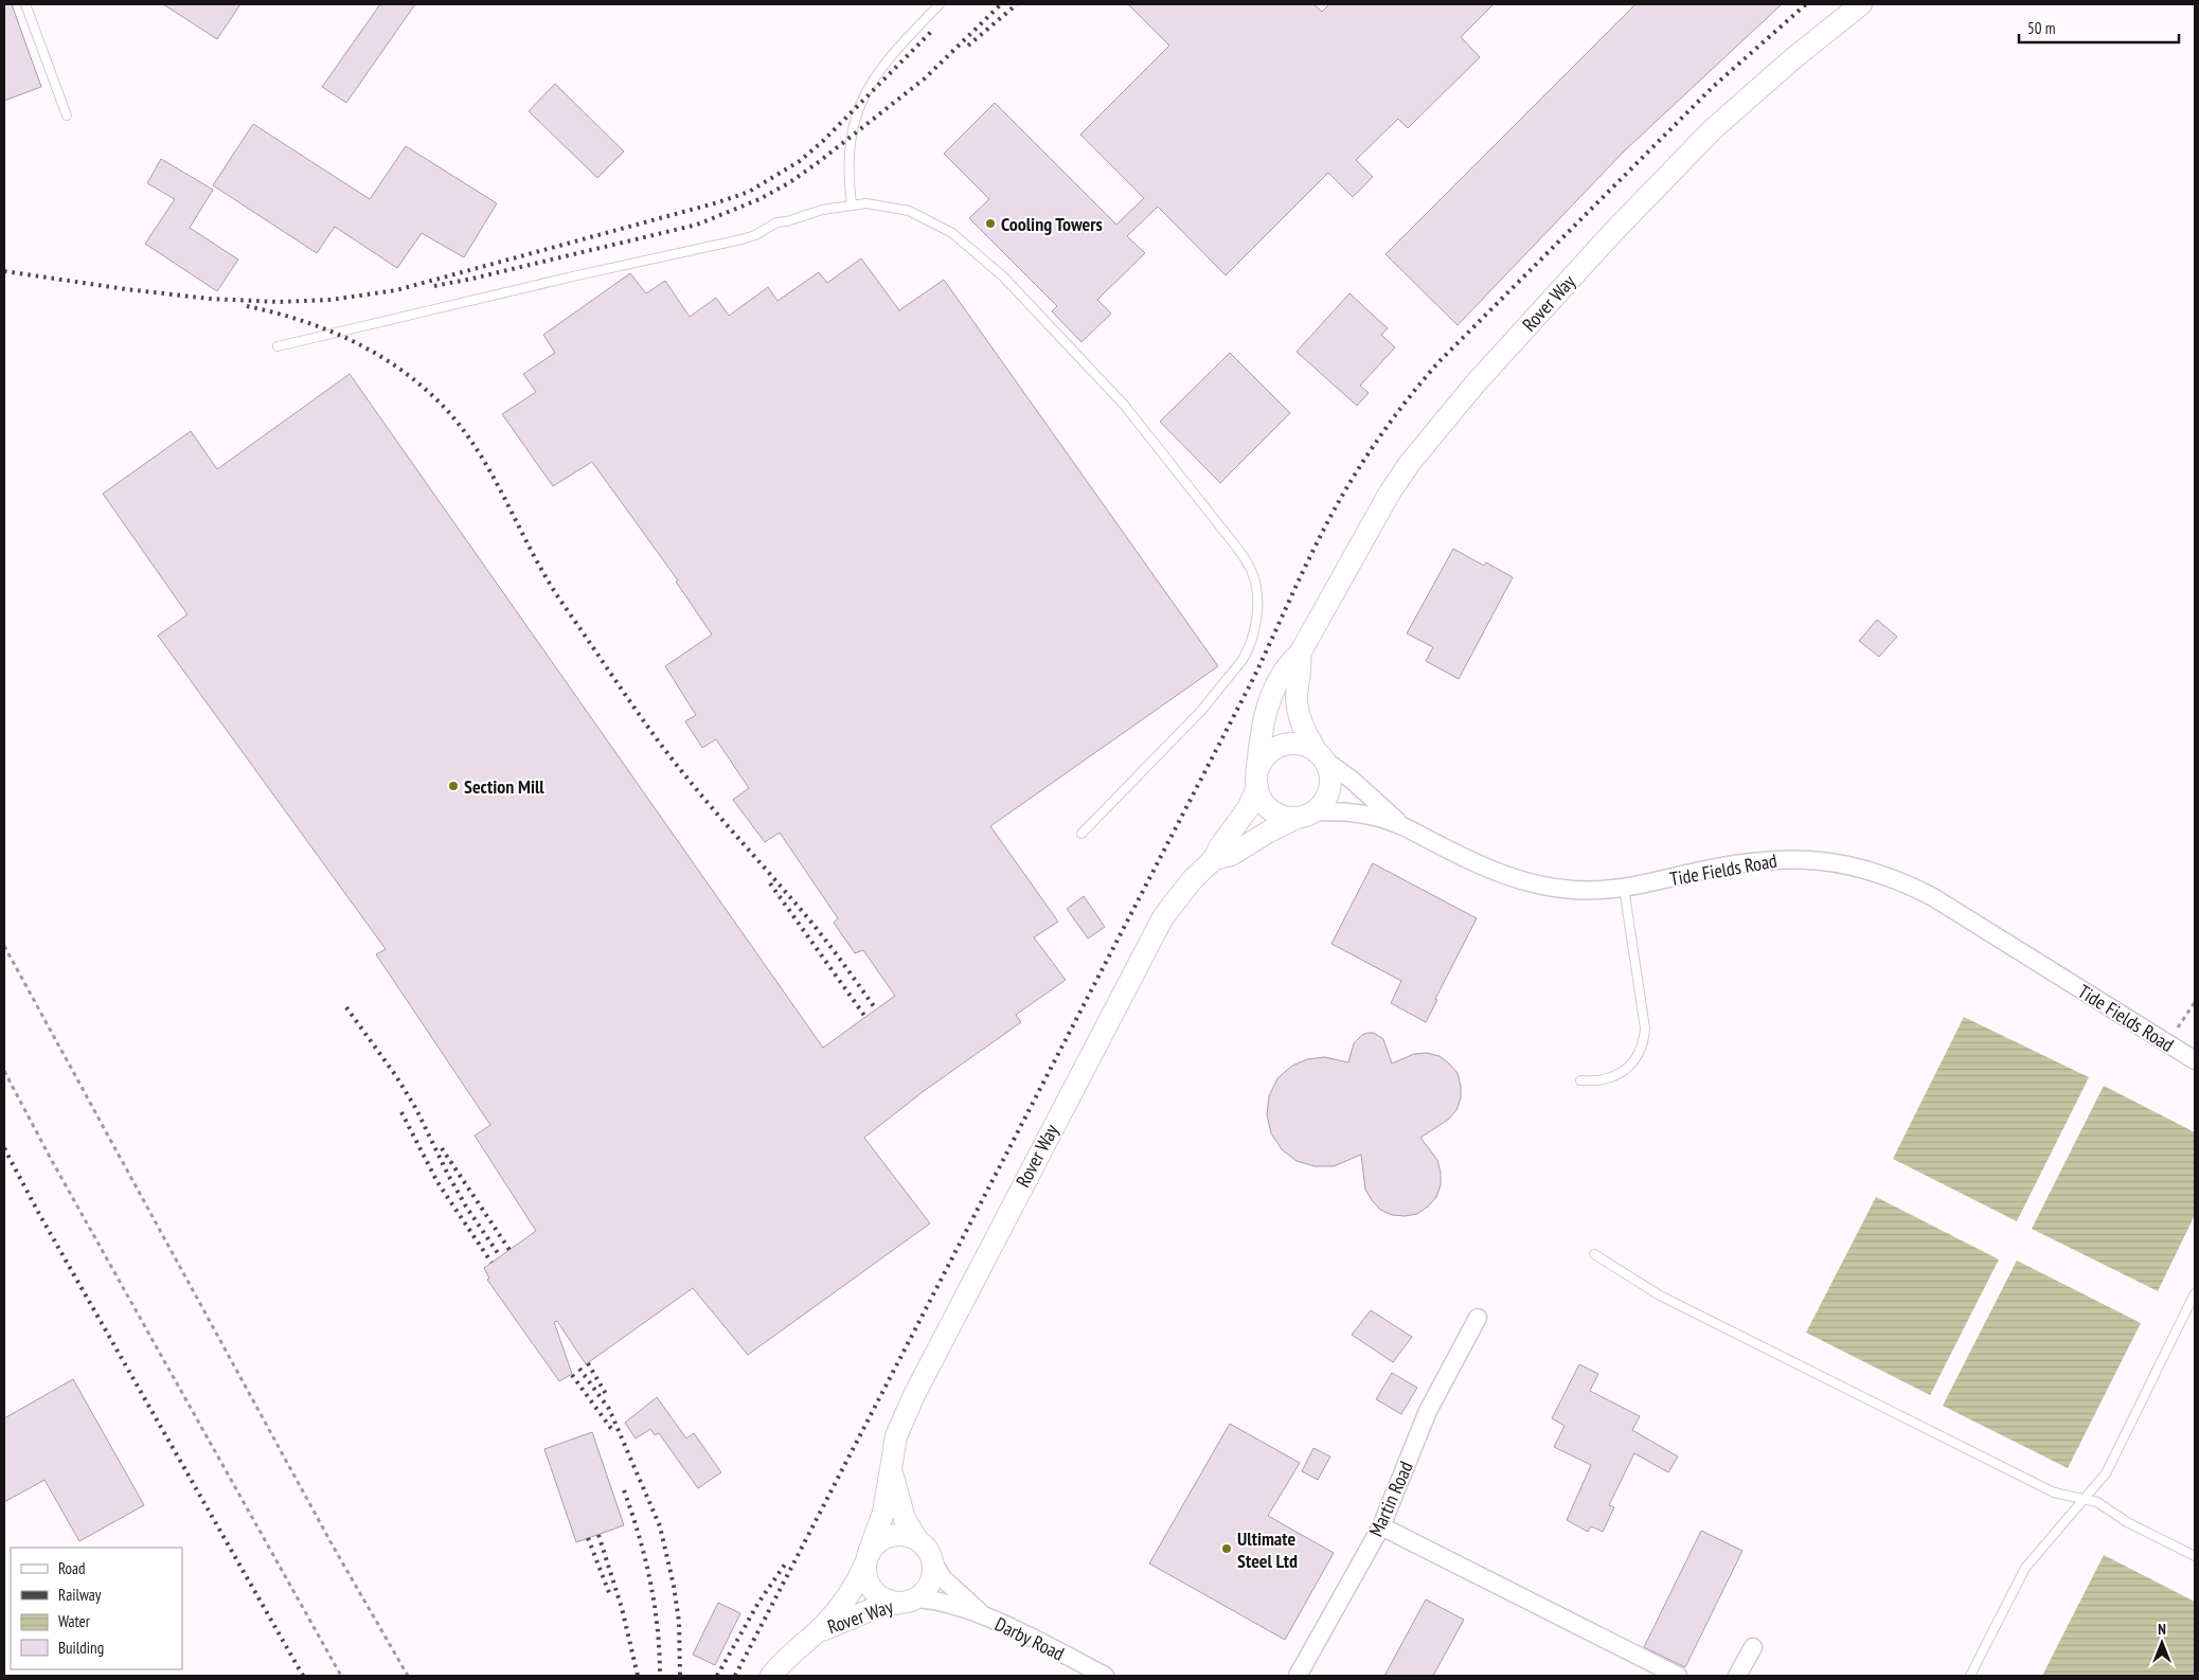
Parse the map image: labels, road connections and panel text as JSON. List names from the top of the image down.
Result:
{
  "streets": {
    "street": [
      "Rover Way",
      "Tide Fields Road",
      "Martin Road",
      "Darby Road"
    ]
  },
  "crossings": [
    ["Rover Way", "Tide Fields Road"],
    ["Rover Way", "Darby Road"]
  ],
  "places": ["Cooling Towers", "Section Mill", "Ultimate Steel Ltd"],
  "legend": [
    "Road",
    "Railway",
    "Water",
    "Building"
  ],
  "scale_bar": "50 m",
  "north": "top"
}
